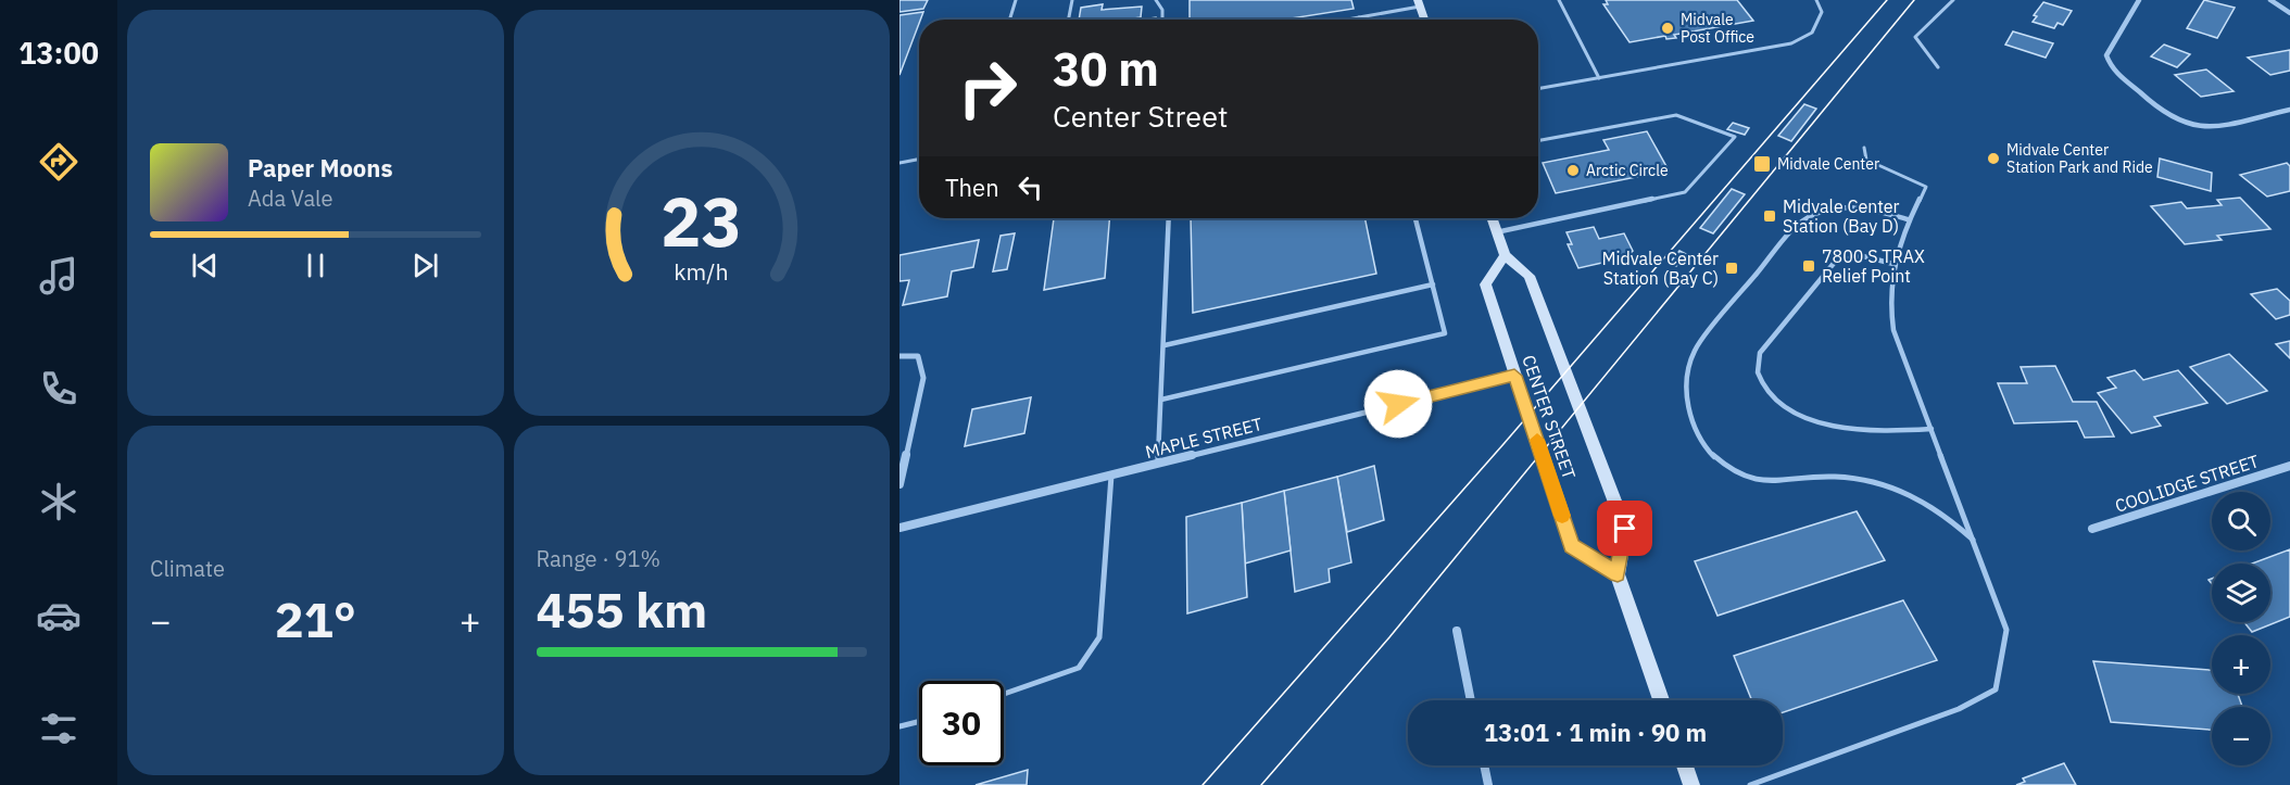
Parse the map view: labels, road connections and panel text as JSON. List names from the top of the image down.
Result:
{
  "streets": {
    "main road": ["CENTER STREET"],
    "street": ["MAPLE STREET", "COOLIDGE STREET"]
  },
  "crossings": [
    ["CENTER STREET", "MAPLE STREET"]
  ],
  "places": {
    "other": ["Midvale Post Office", "Midvale Center Station Park and Ride", "Arctic Circle"],
    "transit": [
      "Midvale Center",
      "Midvale Center Station (Bay D)",
      "7800 S TRAX Relief Point",
      "Midvale Center Station (Bay C)"
    ]
  },
  "page": {
    "tabs": "13:00",
    "turn": ["30 m", "Center Street"],
    "song": ["Paper Moons", "Ada Vale"],
    "then": "Then",
    "tile": [
      "Climate",
      ["Range · 91%", "455 km"]
    ],
    "map_buttons": ["+", "−"],
    "heat": ["−", "21°", "+"],
    "limit": "30",
    "trip": "13:01 · 1 min · 90 m",
    "gauge": ["23", "km/h"]
  }
}
